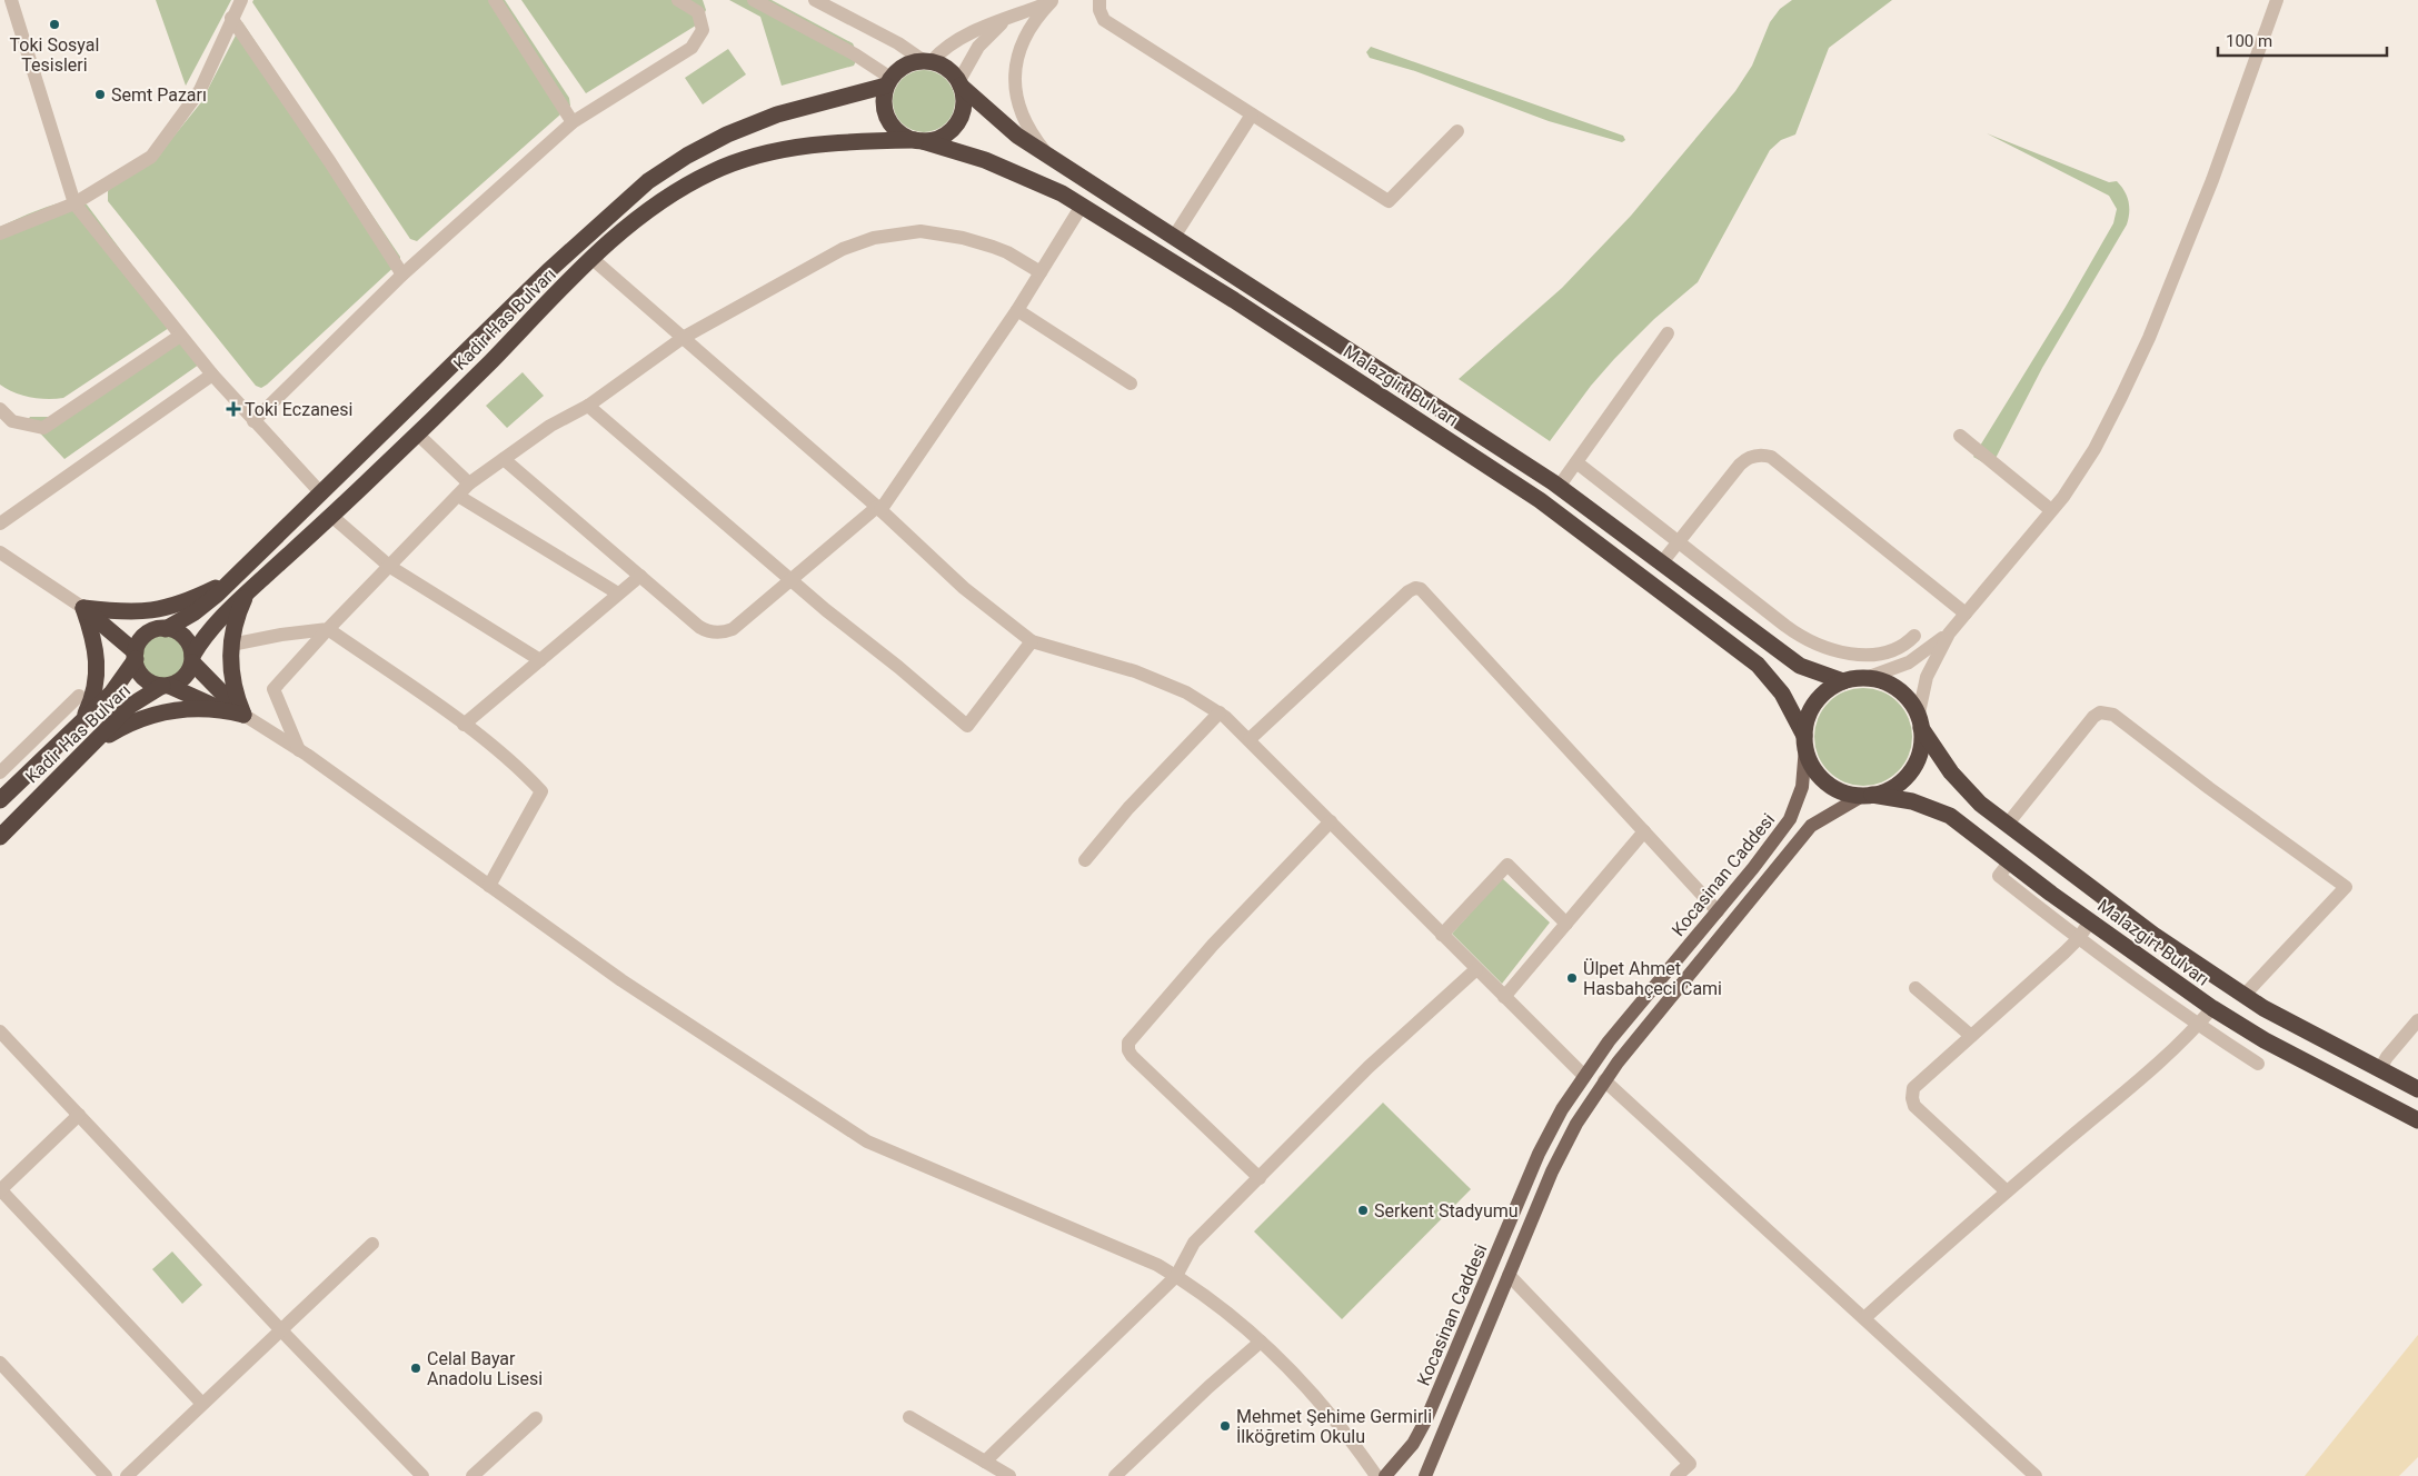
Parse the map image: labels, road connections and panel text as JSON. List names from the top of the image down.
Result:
{
  "streets": {
    "highway": ["Kadir Has Bulvarı", "Malazgirt Bulvarı"],
    "main road": ["Kocasinan Caddesi"]
  },
  "crossings": [
    ["Kadir Has Bulvarı", "Malazgirt Bulvarı"],
    ["Malazgirt Bulvarı", "Kocasinan Caddesi"]
  ],
  "places": {
    "other": [
      "Toki Sosyal Tesisleri",
      "Semt Pazarı",
      "Ülpet Ahmet Hasbahçeci Cami",
      "Serkent Stadyumu",
      "Celal Bayar Anadolu Lisesi",
      "Mehmet Şehime Germirli İlköğretim Okulu"
    ],
    "health": ["Toki Eczanesi"]
  },
  "scale_bar": "100 m"
}
